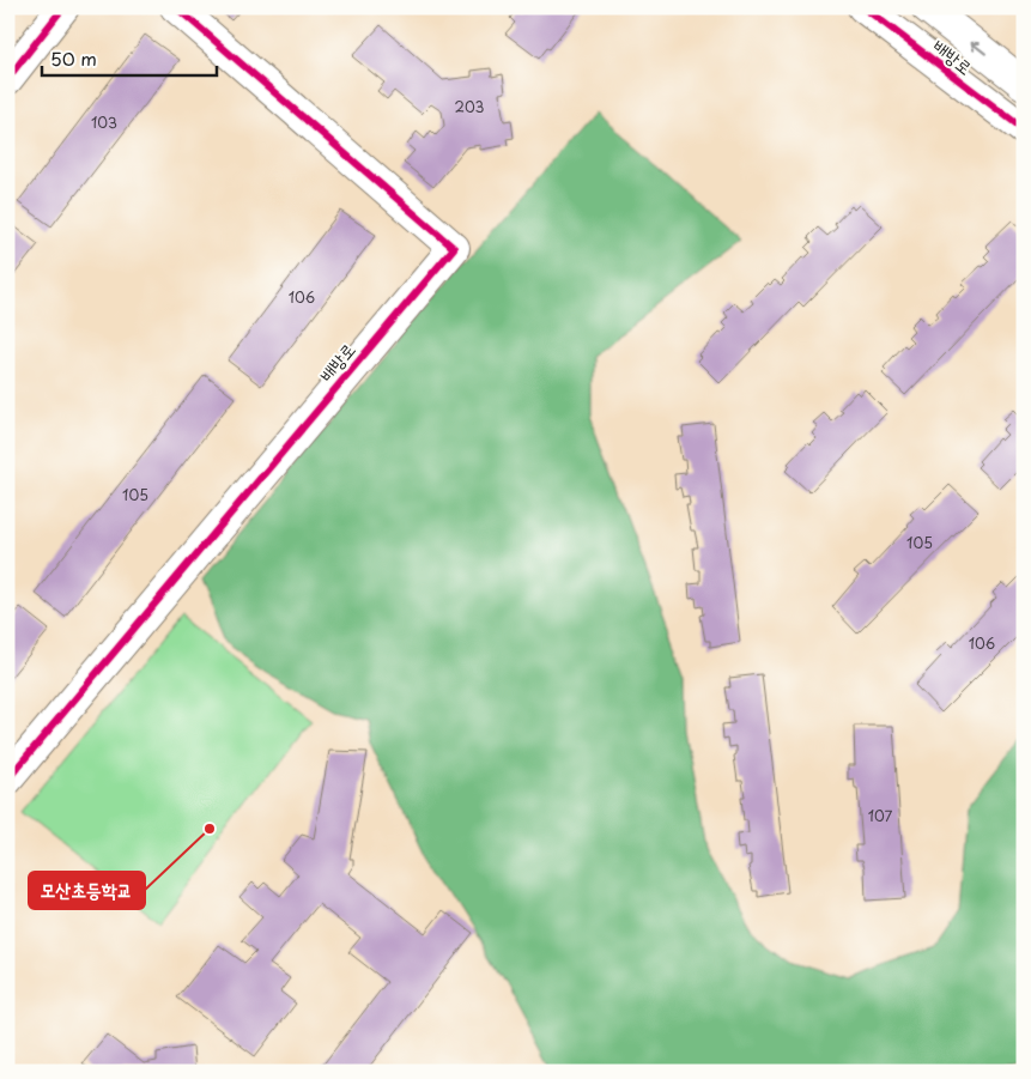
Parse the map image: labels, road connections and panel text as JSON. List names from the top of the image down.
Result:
{
  "streets": {
    "street": ["배방로"]
  },
  "places": ["모산초등학교"],
  "house_numbers": [
    "203",
    "103",
    "106",
    "105",
    "105",
    "106",
    "107"
  ],
  "scale_bar": "50 m"
}
